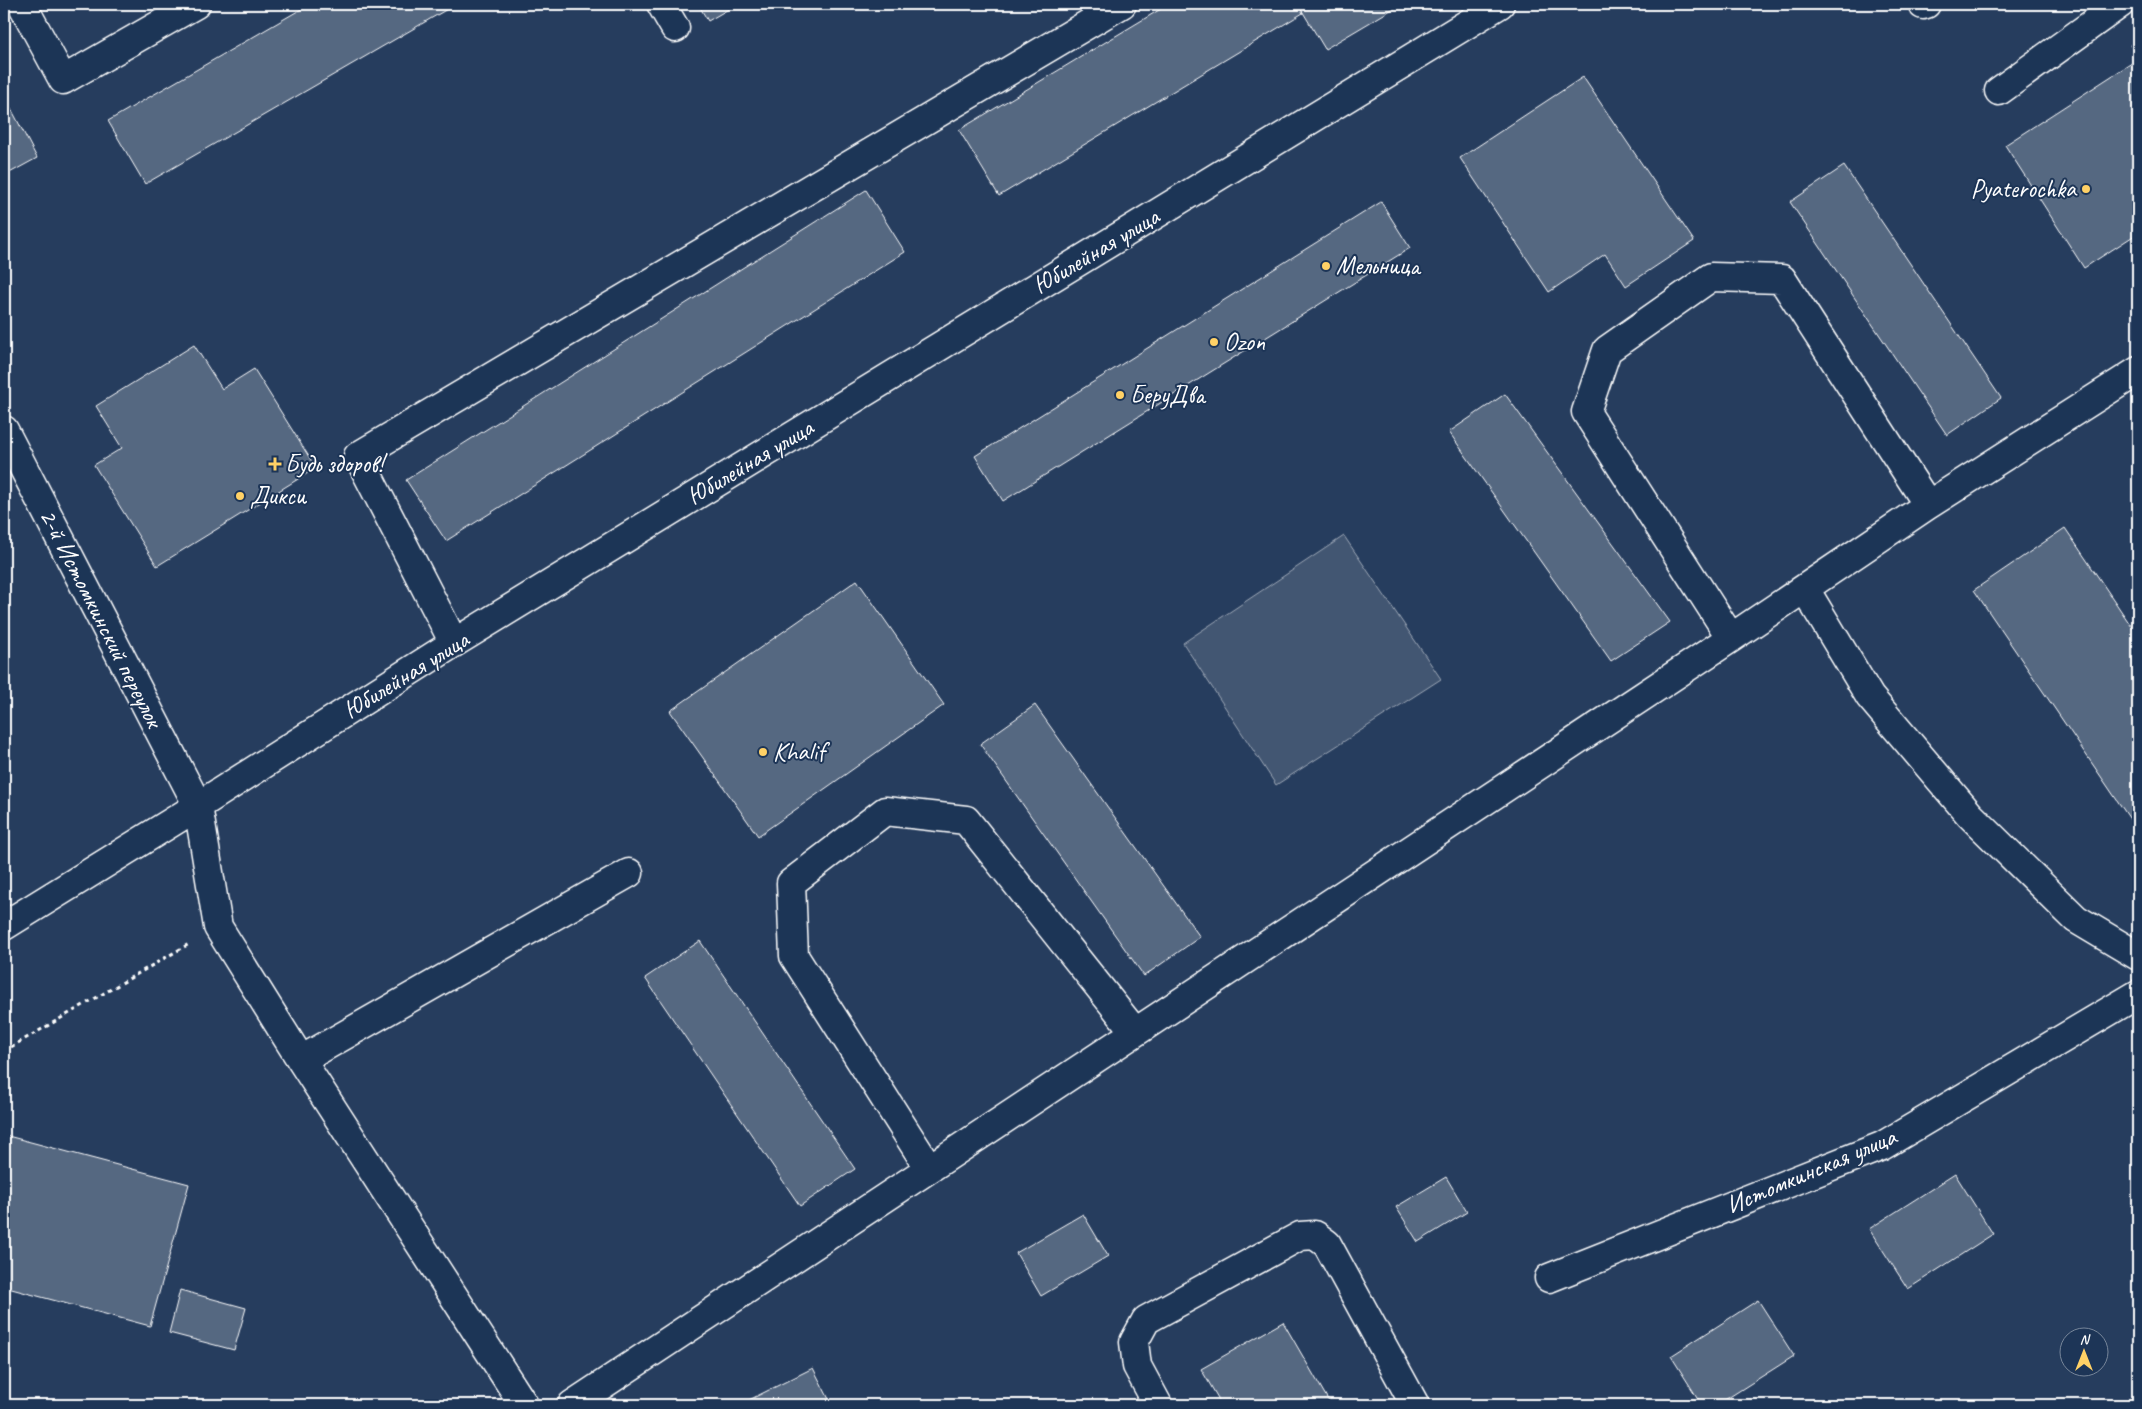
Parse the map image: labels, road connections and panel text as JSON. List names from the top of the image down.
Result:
{
  "streets": {
    "street": ["Юбилейная улица", "2-й Истомкинский переулок", "Истомкинская улица"]
  },
  "crossings": [
    ["Юбилейная улица", "2-й Истомкинский переулок"]
  ],
  "places": {
    "other": [
      "Pyaterochka",
      "Мельница",
      "Ozon",
      "БеруДва",
      "Дикси",
      "Khalif"
    ],
    "health": ["Будь здоров!"]
  },
  "north": "top"
}
